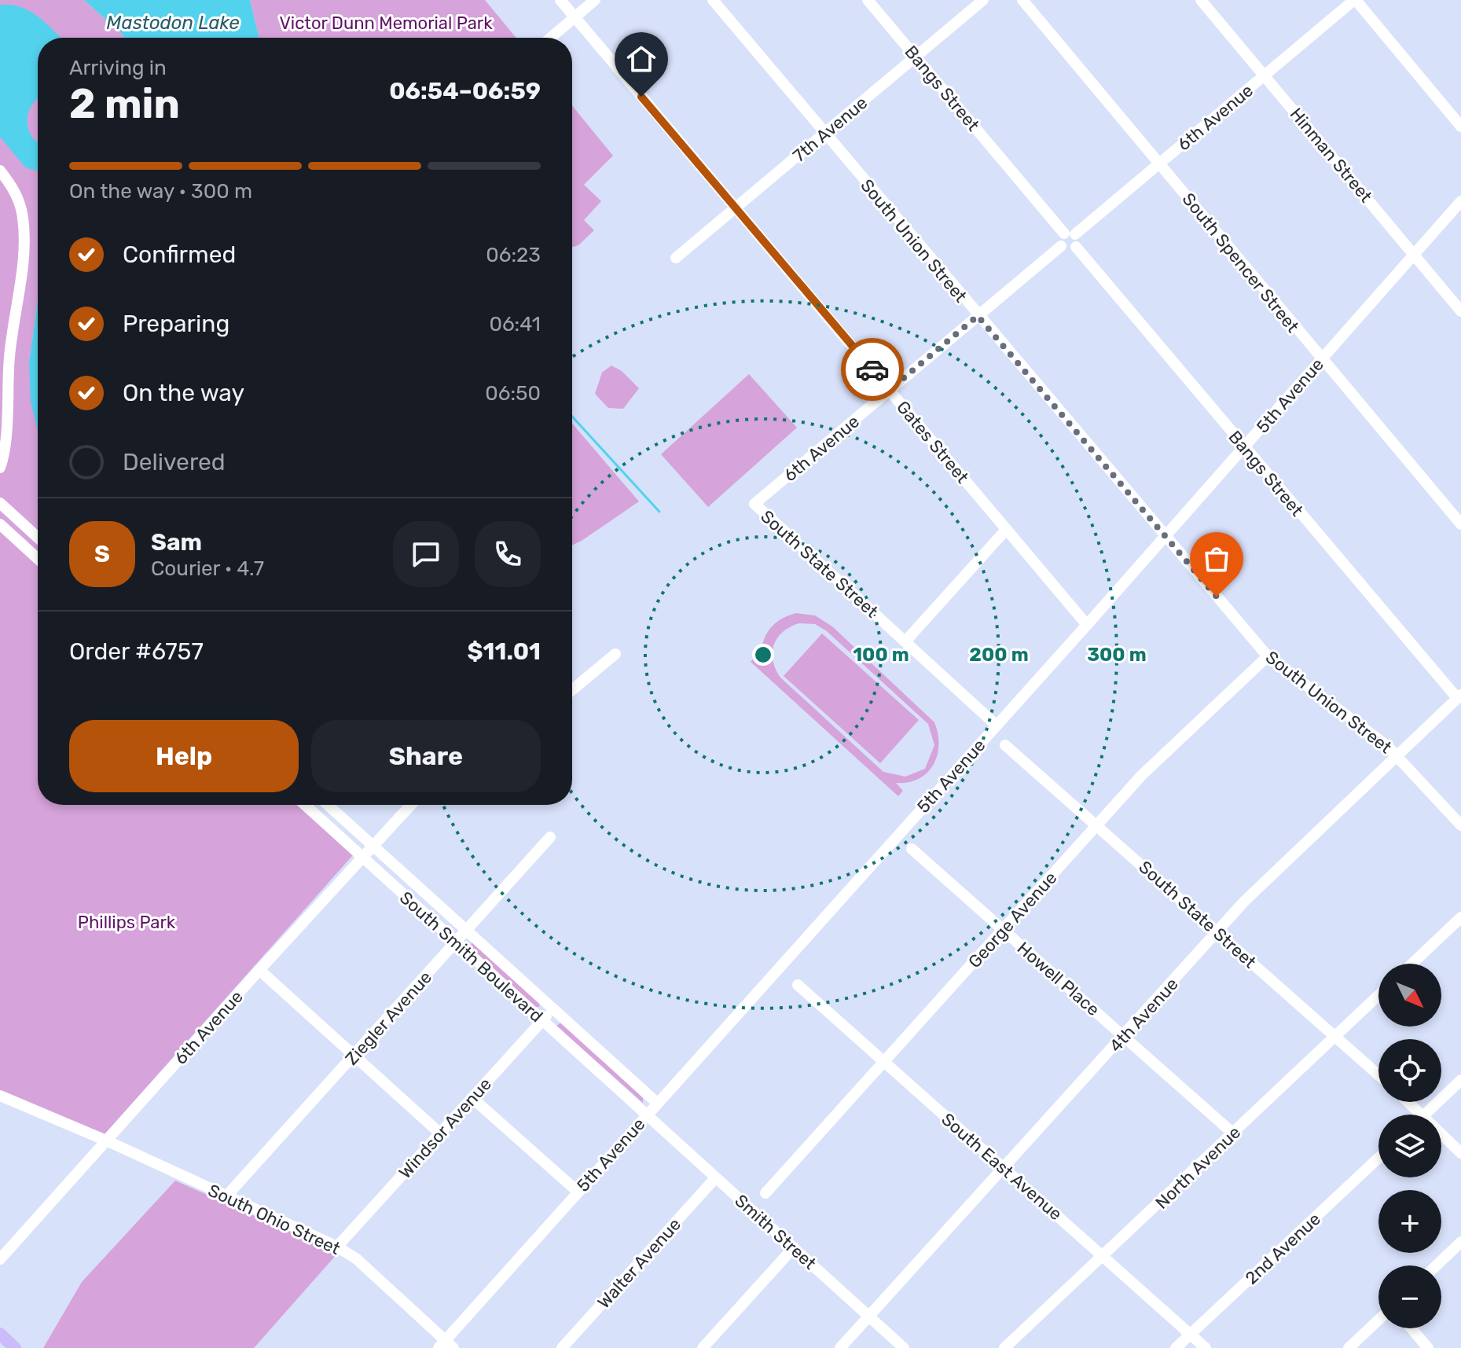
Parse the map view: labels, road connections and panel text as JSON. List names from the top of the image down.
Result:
{
  "streets": {
    "street": [
      "Bangs Street",
      "6th Avenue",
      "7th Avenue",
      "Hinman Street",
      "South Union Street",
      "South Spencer Street",
      "5th Avenue",
      "Gates Street",
      "South State Street",
      "George Avenue",
      "South Smith Boulevard",
      "Howell Place",
      "4th Avenue",
      "Ziegler Avenue",
      "Windsor Avenue",
      "South East Avenue",
      "North Avenue",
      "South Ohio Street",
      "Smith Street",
      "2nd Avenue",
      "Walter Avenue"
    ]
  },
  "crossings": [
    ["Bangs Street", "6th Avenue"],
    ["Bangs Street", "7th Avenue"],
    ["Bangs Street", "5th Avenue"],
    ["Bangs Street", "4th Avenue"],
    ["6th Avenue", "Hinman Street"],
    ["6th Avenue", "South Union Street"],
    ["6th Avenue", "South Spencer Street"],
    ["6th Avenue", "Gates Street"],
    ["6th Avenue", "South State Street"],
    ["6th Avenue", "South Smith Boulevard"],
    ["6th Avenue", "South Ohio Street"],
    ["7th Avenue", "South Union Street"],
    ["7th Avenue", "Gates Street"],
    ["Hinman Street", "5th Avenue"],
    ["South Union Street", "5th Avenue"],
    ["South Union Street", "George Avenue"],
    ["South Union Street", "4th Avenue"],
    ["South Spencer Street", "5th Avenue"],
    ["5th Avenue", "Gates Street"],
    ["5th Avenue", "South State Street"],
    ["5th Avenue", "South Smith Boulevard"],
    ["5th Avenue", "South Ohio Street"],
    ["5th Avenue", "Smith Street"],
    ["South State Street", "George Avenue"],
    ["South State Street", "4th Avenue"],
    ["South State Street", "North Avenue"],
    ["George Avenue", "Howell Place"],
    ["George Avenue", "South East Avenue"],
    ["South Smith Boulevard", "Ziegler Avenue"],
    ["South Smith Boulevard", "Windsor Avenue"],
    ["South Smith Boulevard", "Smith Street"],
    ["Howell Place", "4th Avenue"],
    ["Howell Place", "North Avenue"],
    ["4th Avenue", "South East Avenue"],
    ["4th Avenue", "Smith Street"],
    ["Ziegler Avenue", "South Ohio Street"],
    ["Windsor Avenue", "South Ohio Street"],
    ["South East Avenue", "North Avenue"],
    ["South East Avenue", "2nd Avenue"],
    ["Smith Street", "Walter Avenue"]
  ],
  "water": ["Mastodon Lake"],
  "parks": ["Victor Dunn Memorial Park", "Phillips Park"],
  "north": "bottom right",
  "page": {
    "heading": ["2 min", "Arriving in", "06:54–06:59"],
    "panel": [
      "Sam",
      "Courier · 4.7",
      "Order #6757",
      "$11.01"
    ],
    "bar": "On the way · 300 m",
    "list": [
      ["Confirmed", "06:23"],
      ["Preparing", "06:41"],
      ["On the way", "06:50"],
      "Delivered"
    ],
    "round": "S",
    "buttons": ["Help", "Share"],
    "map_buttons": ["+", "−"]
  },
  "rings": ["100 m", "200 m", "300 m"]
}
